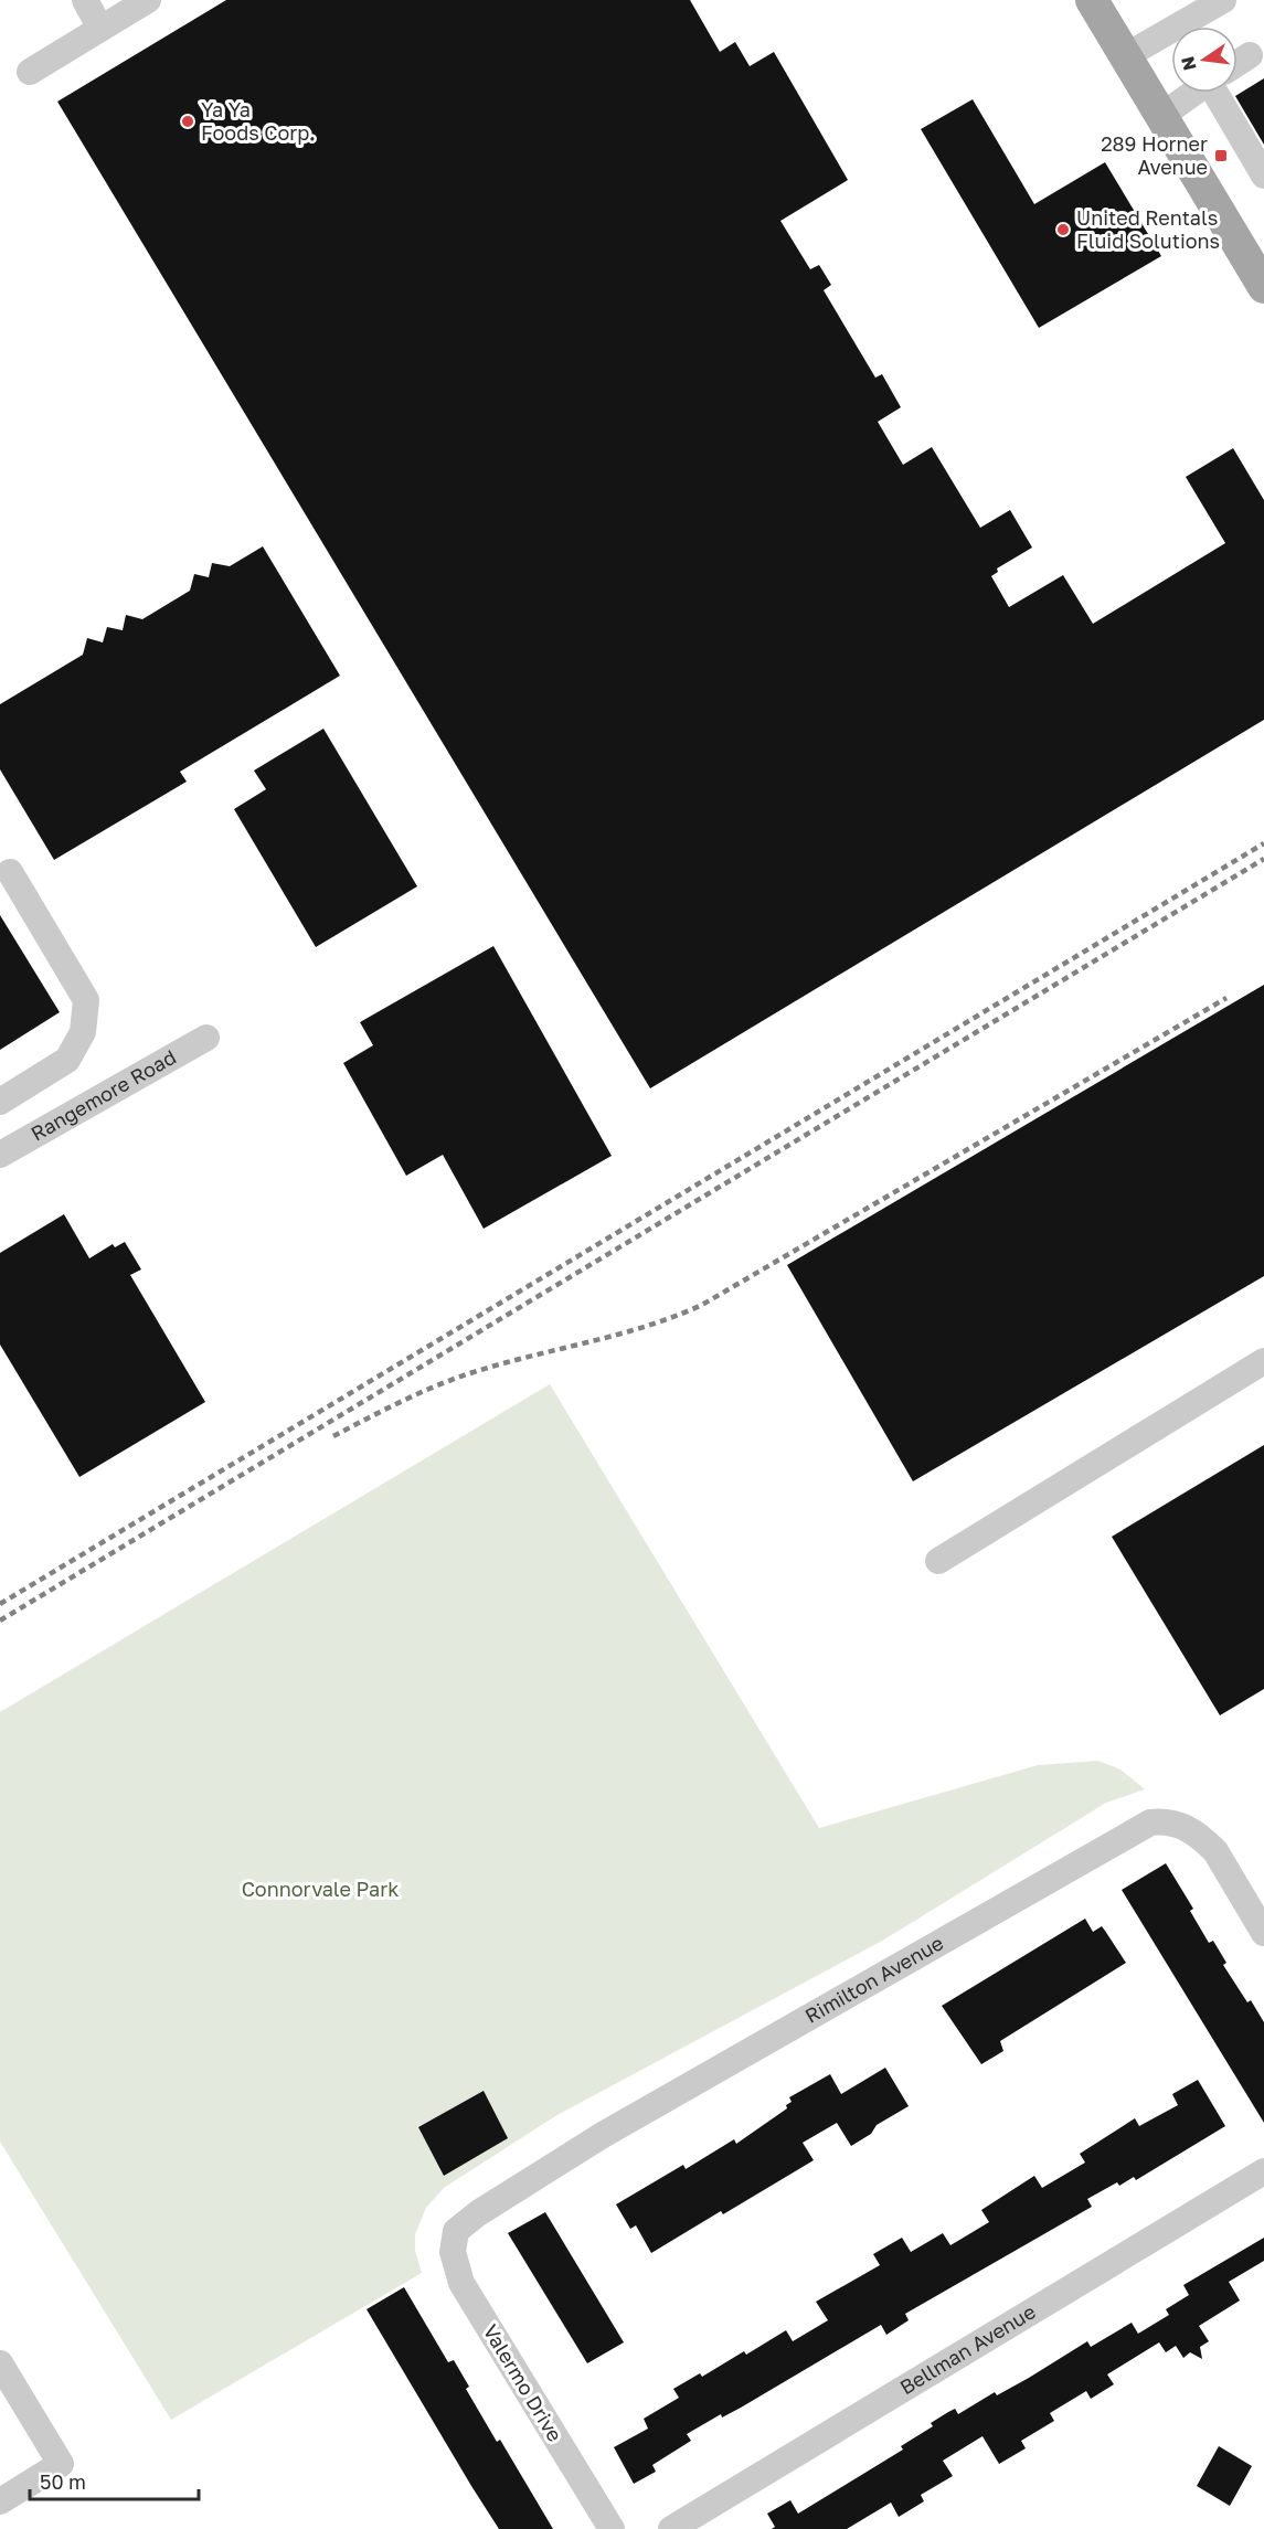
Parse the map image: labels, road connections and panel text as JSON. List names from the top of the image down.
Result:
{
  "streets": {
    "street": [
      "Rangemore Road",
      "Rimilton Avenue",
      "Bellman Avenue",
      "Valermo Drive"
    ]
  },
  "crossings": [
    ["Rimilton Avenue", "Valermo Drive"]
  ],
  "parks": ["Connorvale Park"],
  "places": {
    "other": ["Ya Ya Foods Corp.", "United Rentals Fluid Solutions"],
    "transit": ["289 Horner Avenue"]
  },
  "scale_bar": "50 m",
  "north": "left"
}
